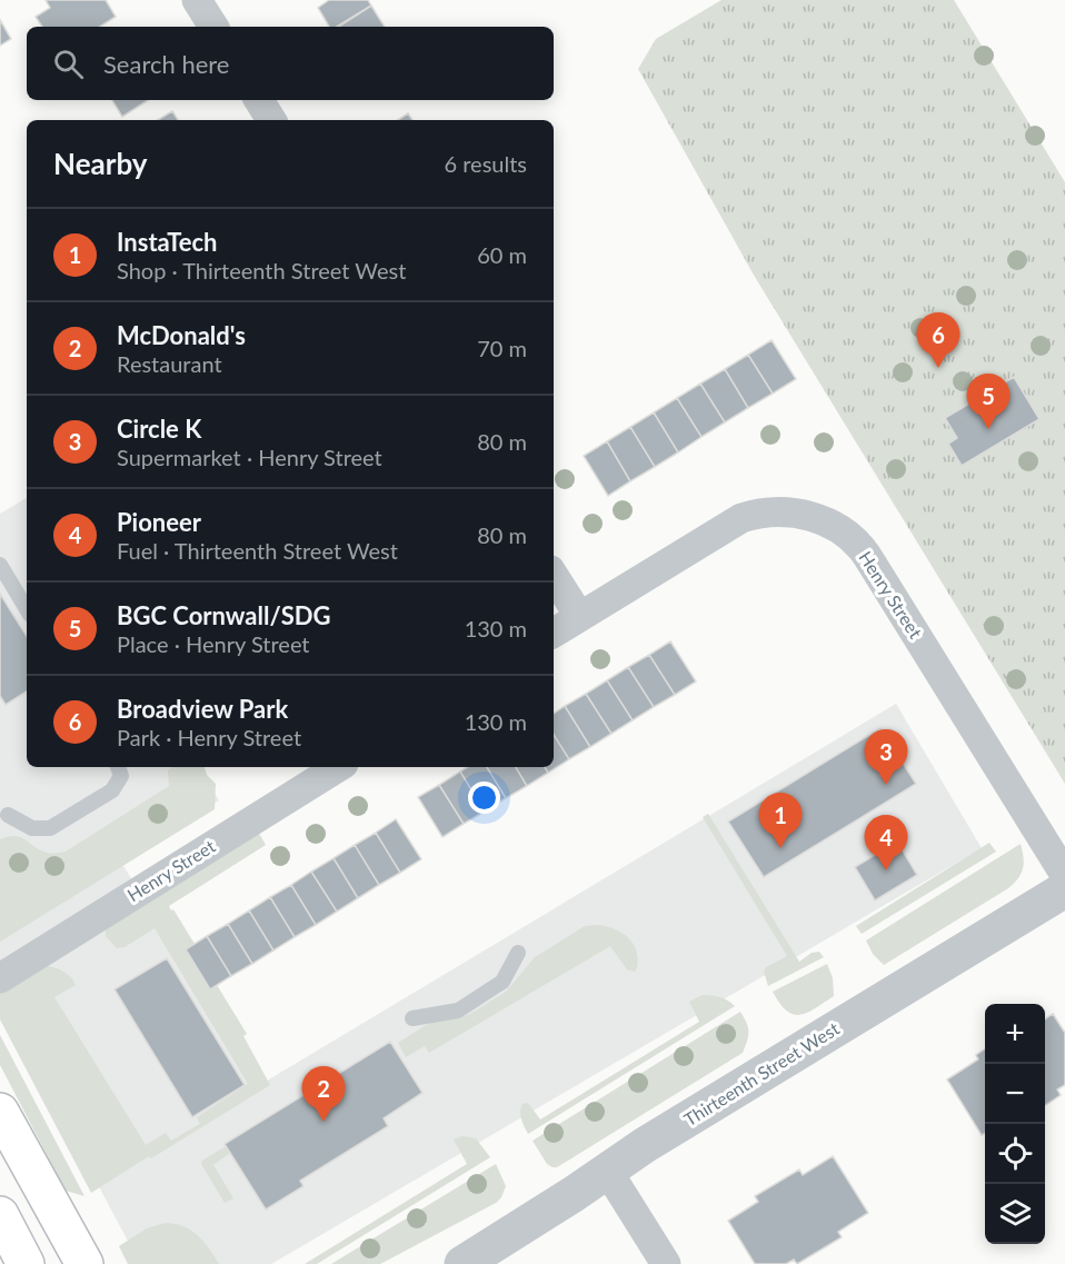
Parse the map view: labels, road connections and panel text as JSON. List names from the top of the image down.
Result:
{
  "streets": {
    "street": ["Henry Street", "Thirteenth Street West"]
  },
  "page": {
    "search": "Search here",
    "heading": ["Nearby", "6 results"],
    "list": [
      {
        "mark": "1",
        "name": "InstaTech",
        "note": "Shop · Thirteenth Street West",
        "value": "60 m"
      },
      {
        "mark": "2",
        "name": "McDonald's",
        "note": "Restaurant",
        "value": "70 m"
      },
      {
        "mark": "3",
        "name": "Circle K",
        "note": "Supermarket · Henry Street",
        "value": "80 m"
      },
      {
        "mark": "4",
        "name": "Pioneer",
        "note": "Fuel · Thirteenth Street West",
        "value": "80 m"
      },
      {
        "mark": "5",
        "name": "BGC Cornwall/SDG",
        "note": "Place · Henry Street",
        "value": "130 m"
      },
      {
        "mark": "6",
        "name": "Broadview Park",
        "note": "Park · Henry Street",
        "value": "130 m"
      }
    ],
    "pins": [
      "6",
      "5",
      "3",
      "1",
      "4",
      "2"
    ],
    "map_buttons": ["+", "−"]
  }
}
